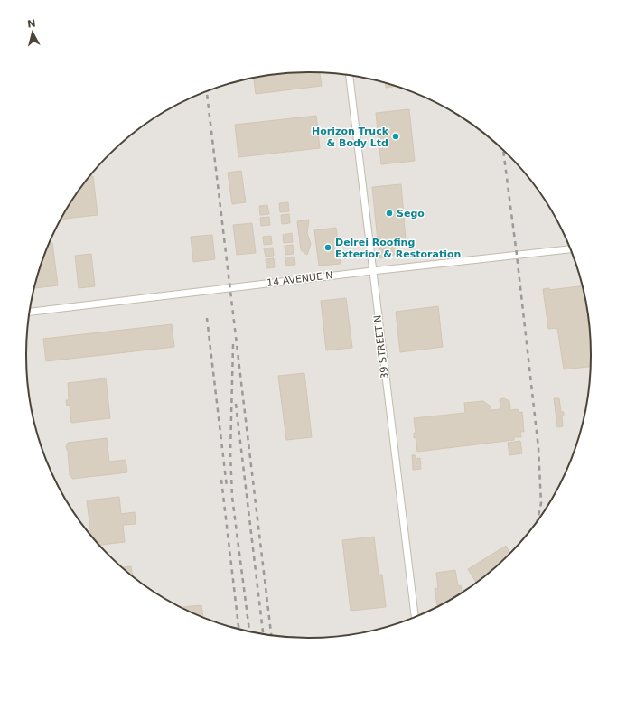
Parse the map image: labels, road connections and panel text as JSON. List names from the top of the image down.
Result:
{
  "streets": {
    "street": ["14 AVENUE N", "39 STREET N"]
  },
  "crossings": [
    ["14 AVENUE N", "39 STREET N"]
  ],
  "places": ["Horizon Truck & Body Ltd", "Sego", "Delrei Roofing Exterior & Restoration"],
  "north": "top"
}
